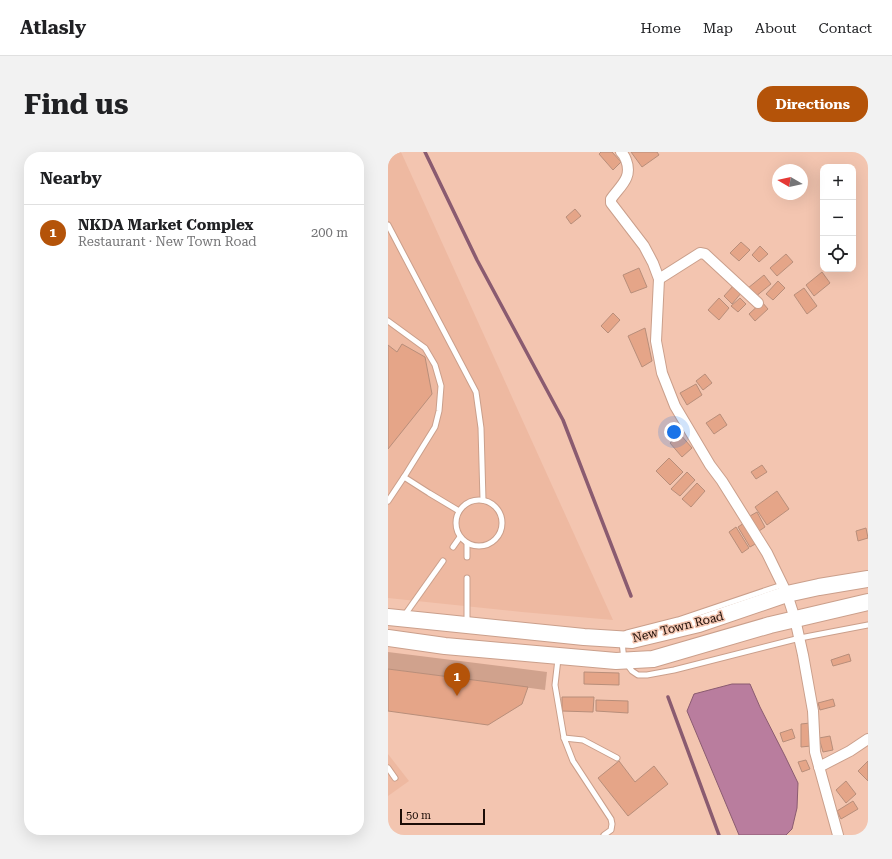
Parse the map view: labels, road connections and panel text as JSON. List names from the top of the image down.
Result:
{
  "streets": {
    "main road": ["New Town Road"]
  },
  "scale_bar": "50 m",
  "north": "left",
  "page": {
    "header": "Atlasly",
    "nav": [
      "Home",
      "Map",
      "About",
      "Contact"
    ],
    "buttons": "Directions",
    "title": "Find us",
    "heading": "Nearby",
    "map_buttons": ["+", "−"],
    "list": [
      {
        "mark": "1",
        "name": "NKDA Market Complex",
        "note": "Restaurant · New Town Road",
        "value": "200 m"
      }
    ],
    "pins": "1",
    "scale": "50 m"
  }
}
